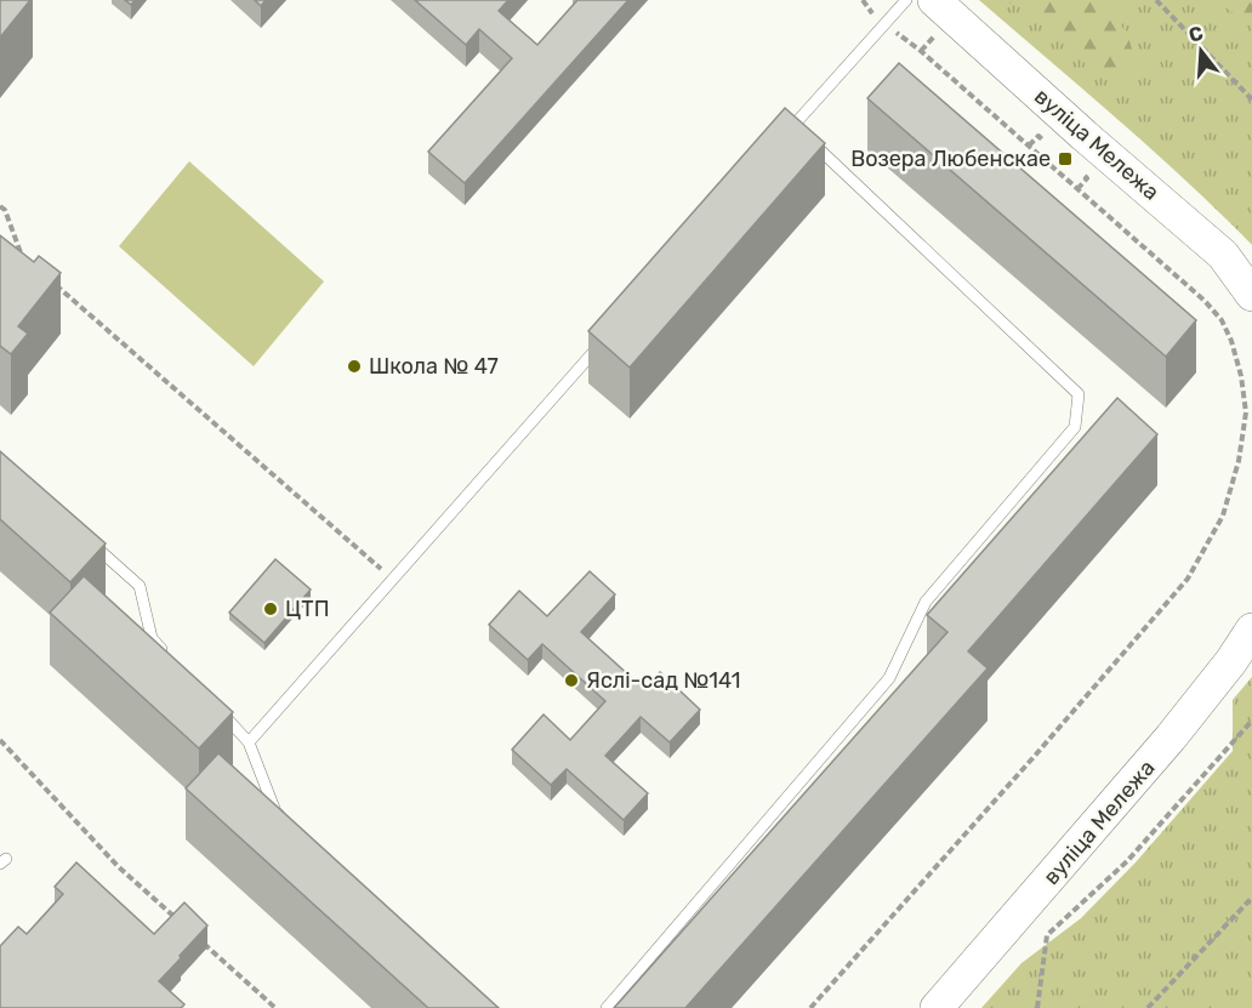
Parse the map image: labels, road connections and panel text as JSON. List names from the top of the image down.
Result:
{
  "streets": {
    "main road": ["вуліца Мележа"]
  },
  "places": {
    "transit": ["Возера Любенскае"],
    "other": ["Школа № 47", "ЦТП", "Яслі-сад №141"]
  },
  "north": "top"
}
